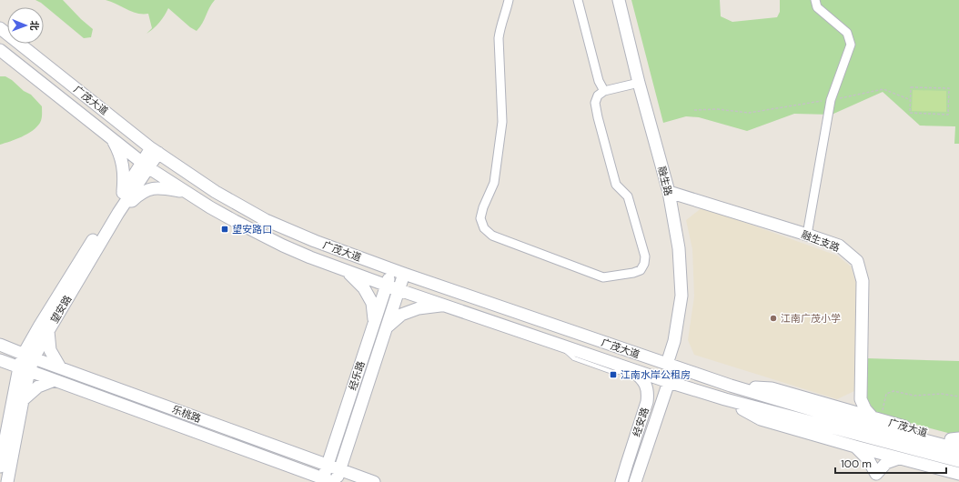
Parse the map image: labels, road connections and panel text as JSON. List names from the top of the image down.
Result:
{
  "streets": {
    "street": [
      "广茂大道",
      "融生路",
      "融生支路",
      "望安路",
      "经乐路",
      "乐桃路",
      "经安路"
    ]
  },
  "crossings": [
    ["广茂大道", "融生路"],
    ["广茂大道", "望安路"],
    ["广茂大道", "经乐路"],
    ["广茂大道", "经安路"],
    ["融生路", "融生支路"],
    ["望安路", "乐桃路"],
    ["经乐路", "乐桃路"]
  ],
  "places": {
    "transit": ["望安路口", "江南水岸公租房"],
    "other": ["江南广茂小学"]
  },
  "scale_bar": "100 m",
  "north": "right"
}
